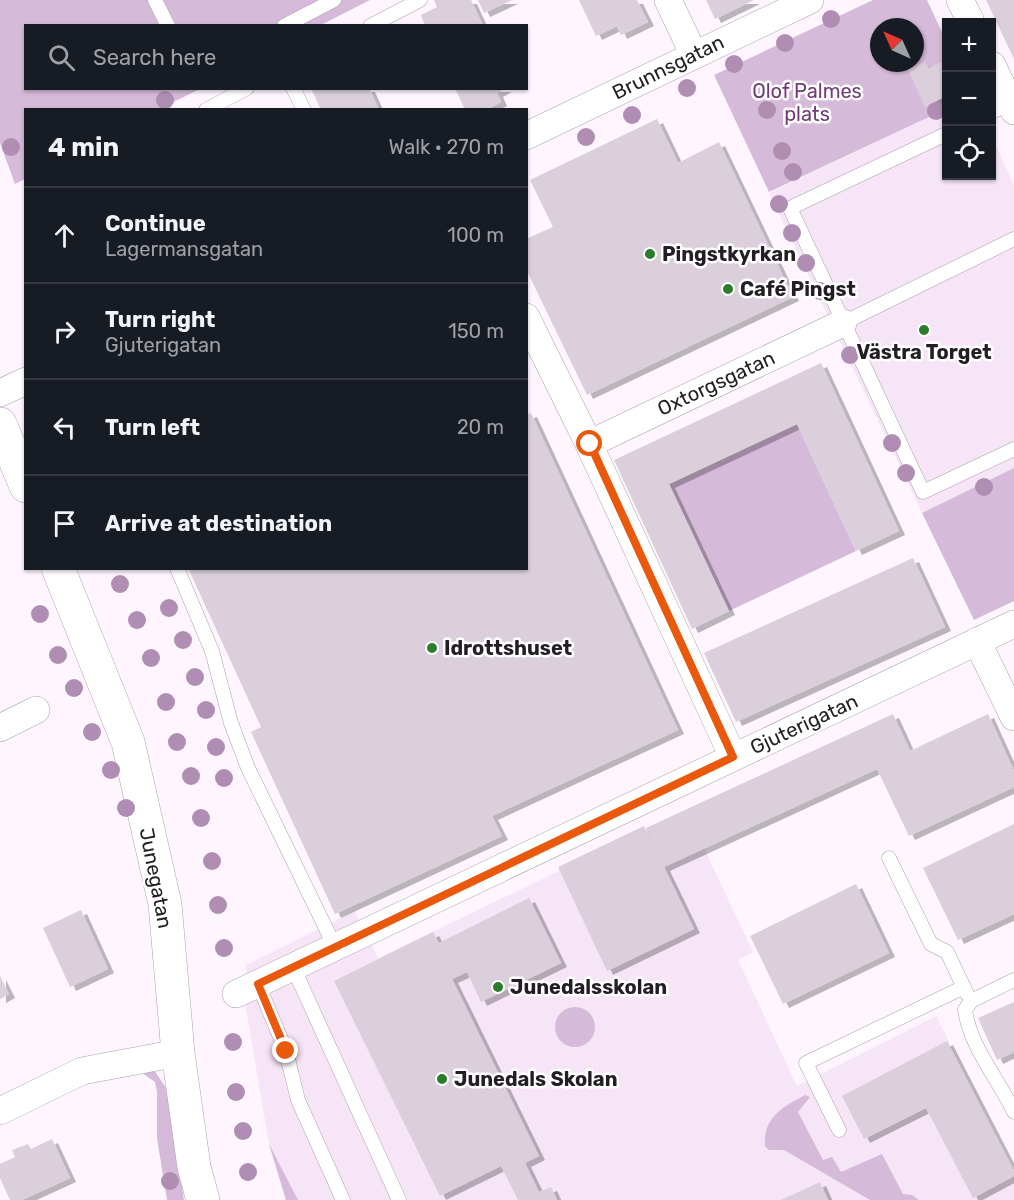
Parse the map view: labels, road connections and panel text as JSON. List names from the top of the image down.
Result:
{
  "streets": {
    "street": [
      "Brunnsgatan",
      "Oxtorgsgatan",
      "Gjuterigatan",
      "Junegatan"
    ]
  },
  "parks": ["Olof Palmes plats"],
  "places": [
    "Pingstkyrkan",
    "Café Pingst",
    "Västra Torget",
    "Idrottshuset",
    "Junedalsskolan",
    "Junedals Skolan"
  ],
  "north": "top left",
  "page": {
    "map_buttons": ["+", "−"],
    "search": "Search here",
    "heading": ["4 min", "Walk · 270 m"],
    "list": [
      ["Continue", "Lagermansgatan", "100 m"],
      ["Turn right", "Gjuterigatan", "150 m"],
      ["Turn left", "20 m"],
      "Arrive at destination"
    ]
  }
}
